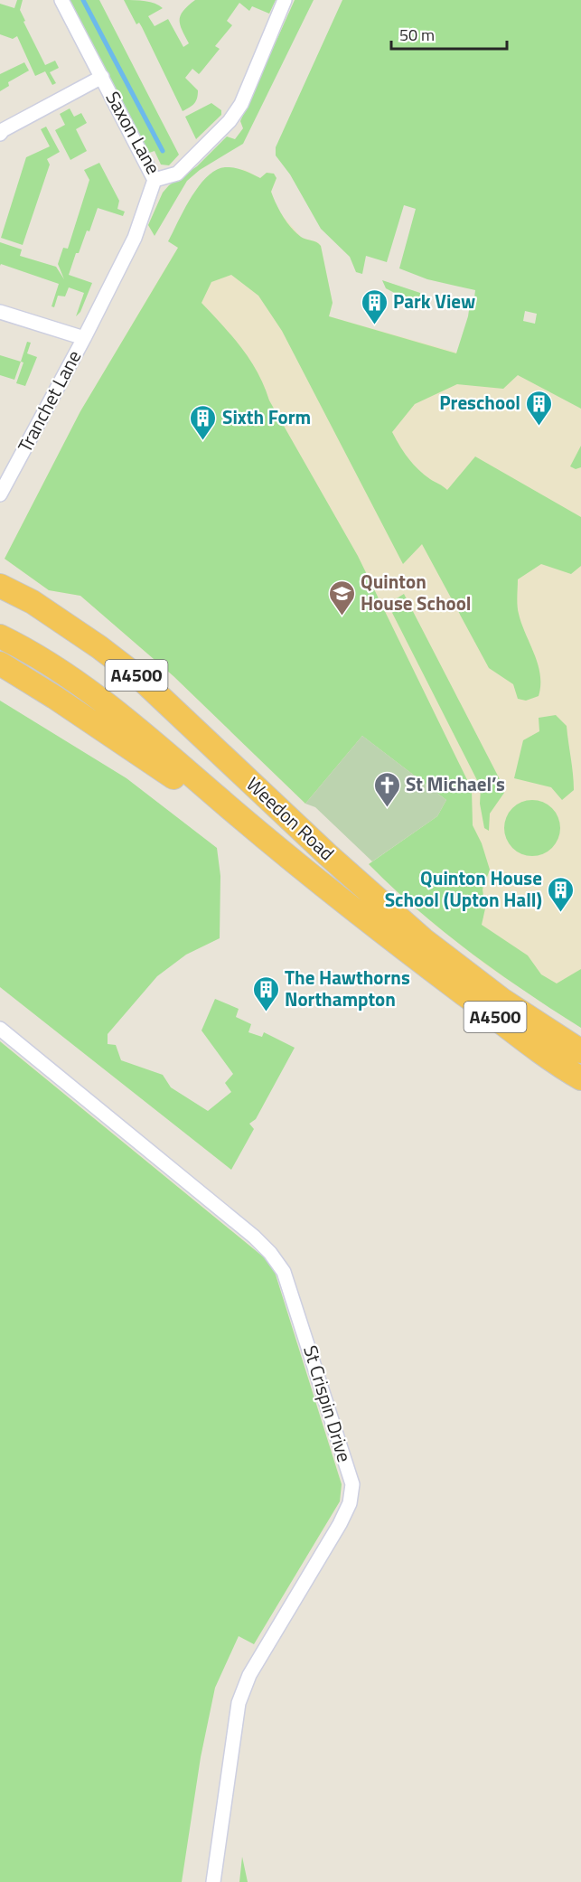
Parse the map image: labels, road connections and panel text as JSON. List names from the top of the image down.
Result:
{
  "streets": {
    "highway": ["A4500", "Weedon Road"],
    "street": ["Saxon Lane", "Tranchet Lane", "St Crispin Drive"]
  },
  "crossings": [
    ["Saxon Lane", "Tranchet Lane"]
  ],
  "places": {
    "building": [
      "Park View",
      "Preschool",
      "Sixth Form",
      "Quinton House School (Upton Hall)",
      "The Hawthorns Northampton"
    ],
    "school or university": ["Quinton House School"],
    "church": ["St Michael’s"]
  },
  "scale_bar": "50 m"
}
